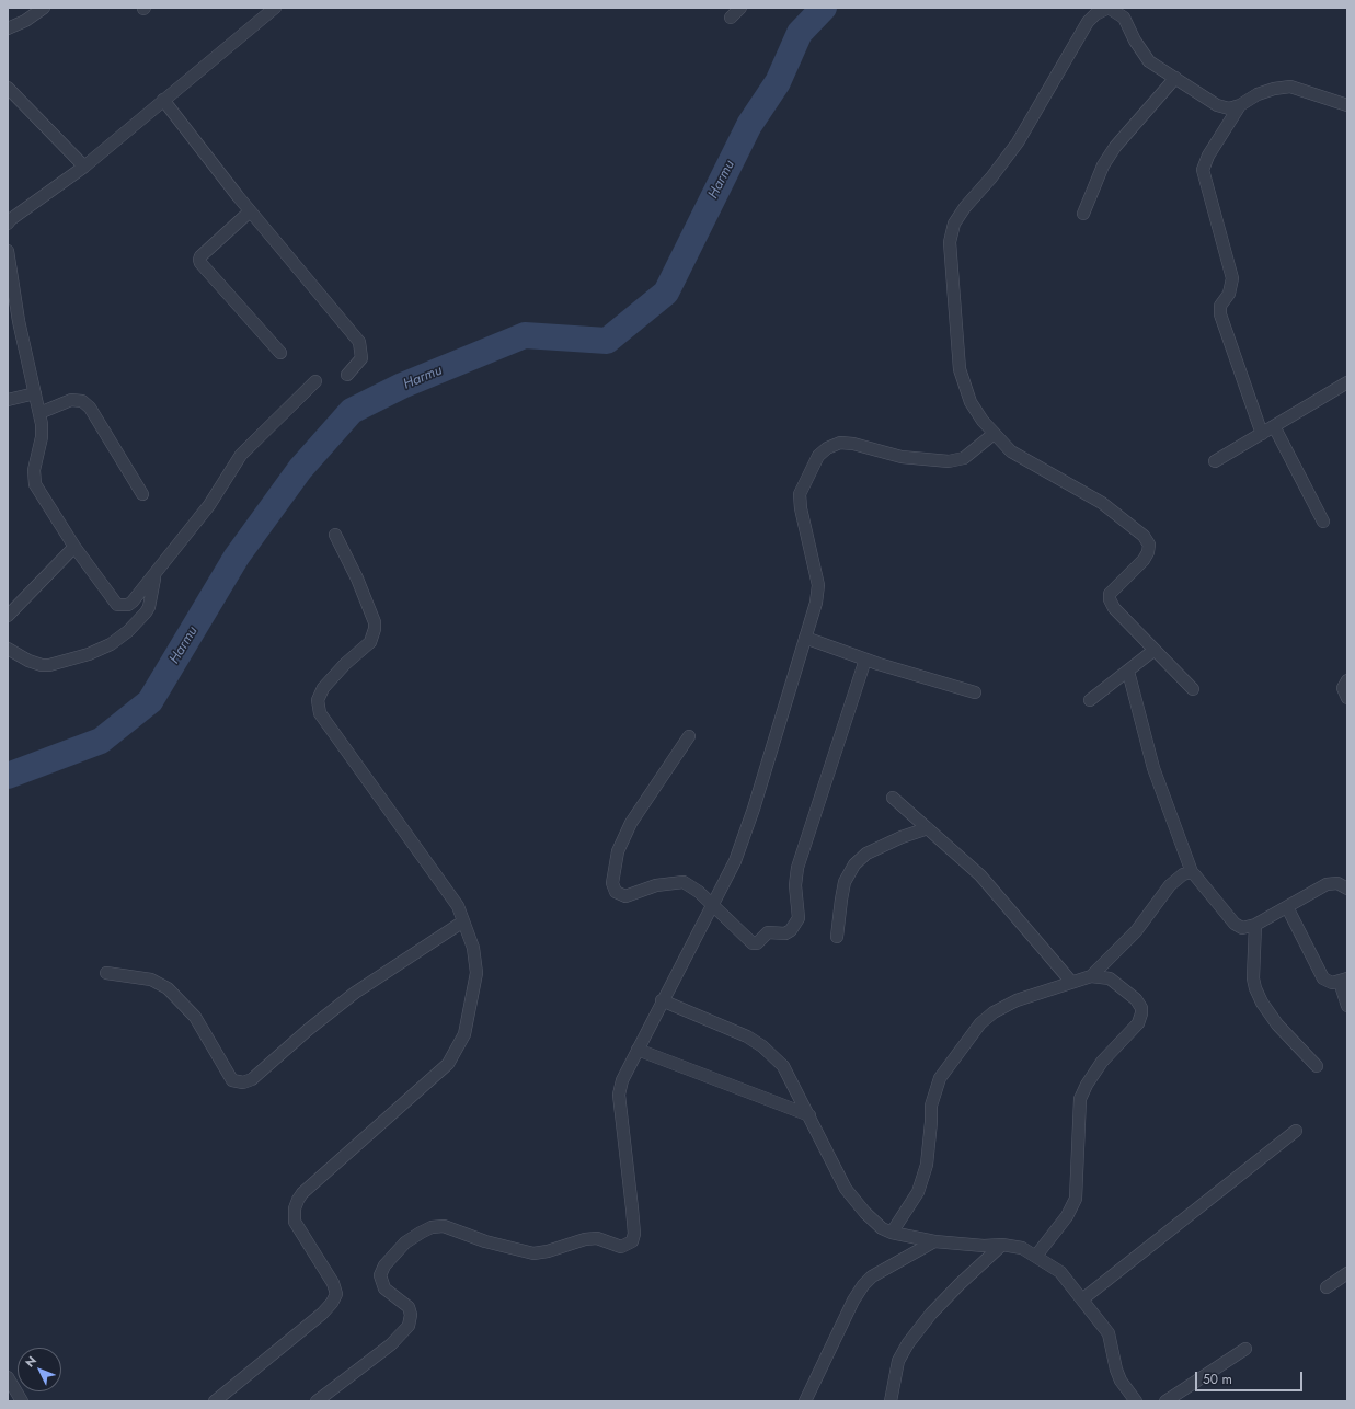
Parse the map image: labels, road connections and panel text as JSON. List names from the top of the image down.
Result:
{
  "water": ["Harmu"],
  "scale_bar": "50 m",
  "north": "top left"
}
